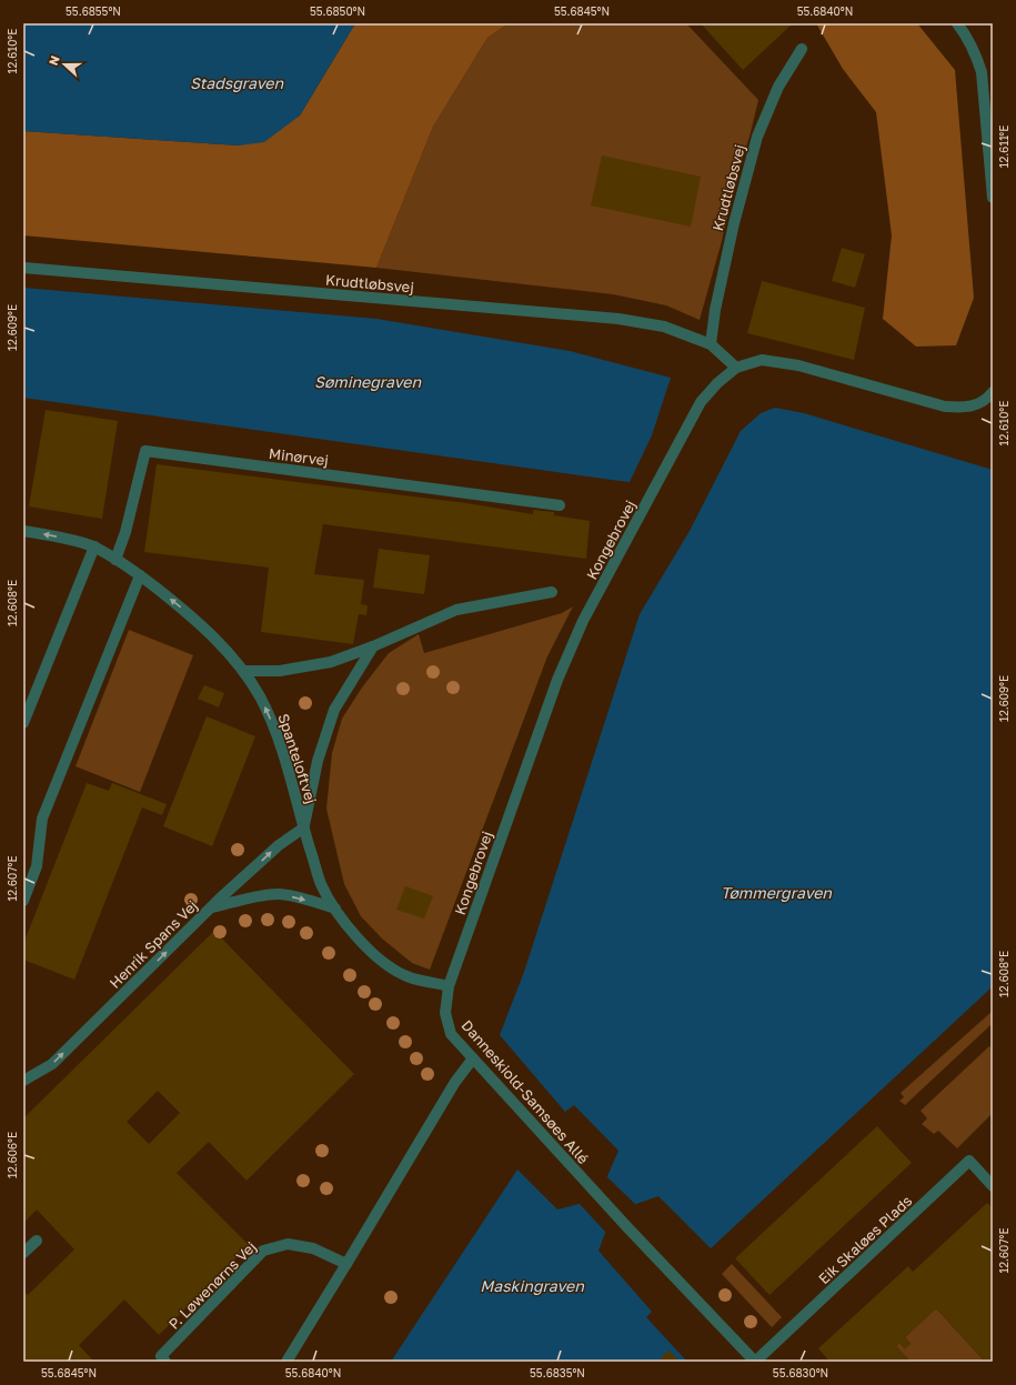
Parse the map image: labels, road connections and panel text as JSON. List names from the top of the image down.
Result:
{
  "streets": {
    "street": [
      "Krudtløbsvej",
      "Minørvej",
      "Kongebrovej",
      "Spanteloftvej",
      "Henrik Spans Vej",
      "Danneskiold-Samsøes Allé",
      "Eik Skaløes Plads",
      "P. Løwenørns Vej"
    ]
  },
  "crossings": [
    ["Krudtløbsvej", "Kongebrovej"],
    ["Minørvej", "Spanteloftvej"],
    ["Kongebrovej", "Spanteloftvej"],
    ["Kongebrovej", "Danneskiold-Samsøes Allé"],
    ["Spanteloftvej", "Henrik Spans Vej"],
    ["Spanteloftvej", "Danneskiold-Samsøes Allé"],
    ["Danneskiold-Samsøes Allé", "Eik Skaløes Plads"]
  ],
  "one_way": ["Spanteloftvej", "Henrik Spans Vej"],
  "water": [
    "Stadsgraven",
    "Søminegraven",
    "Tømmergraven",
    "Maskingraven"
  ],
  "north": "left",
  "coordinates": [
    "55.6855°N",
    "55.6850°N",
    "55.6845°N",
    "55.6840°N",
    "12.610°E",
    "12.611°E",
    "12.609°E",
    "12.608°E",
    "12.607°E",
    "12.606°E",
    "55.6835°N",
    "55.6830°N"
  ]
}
